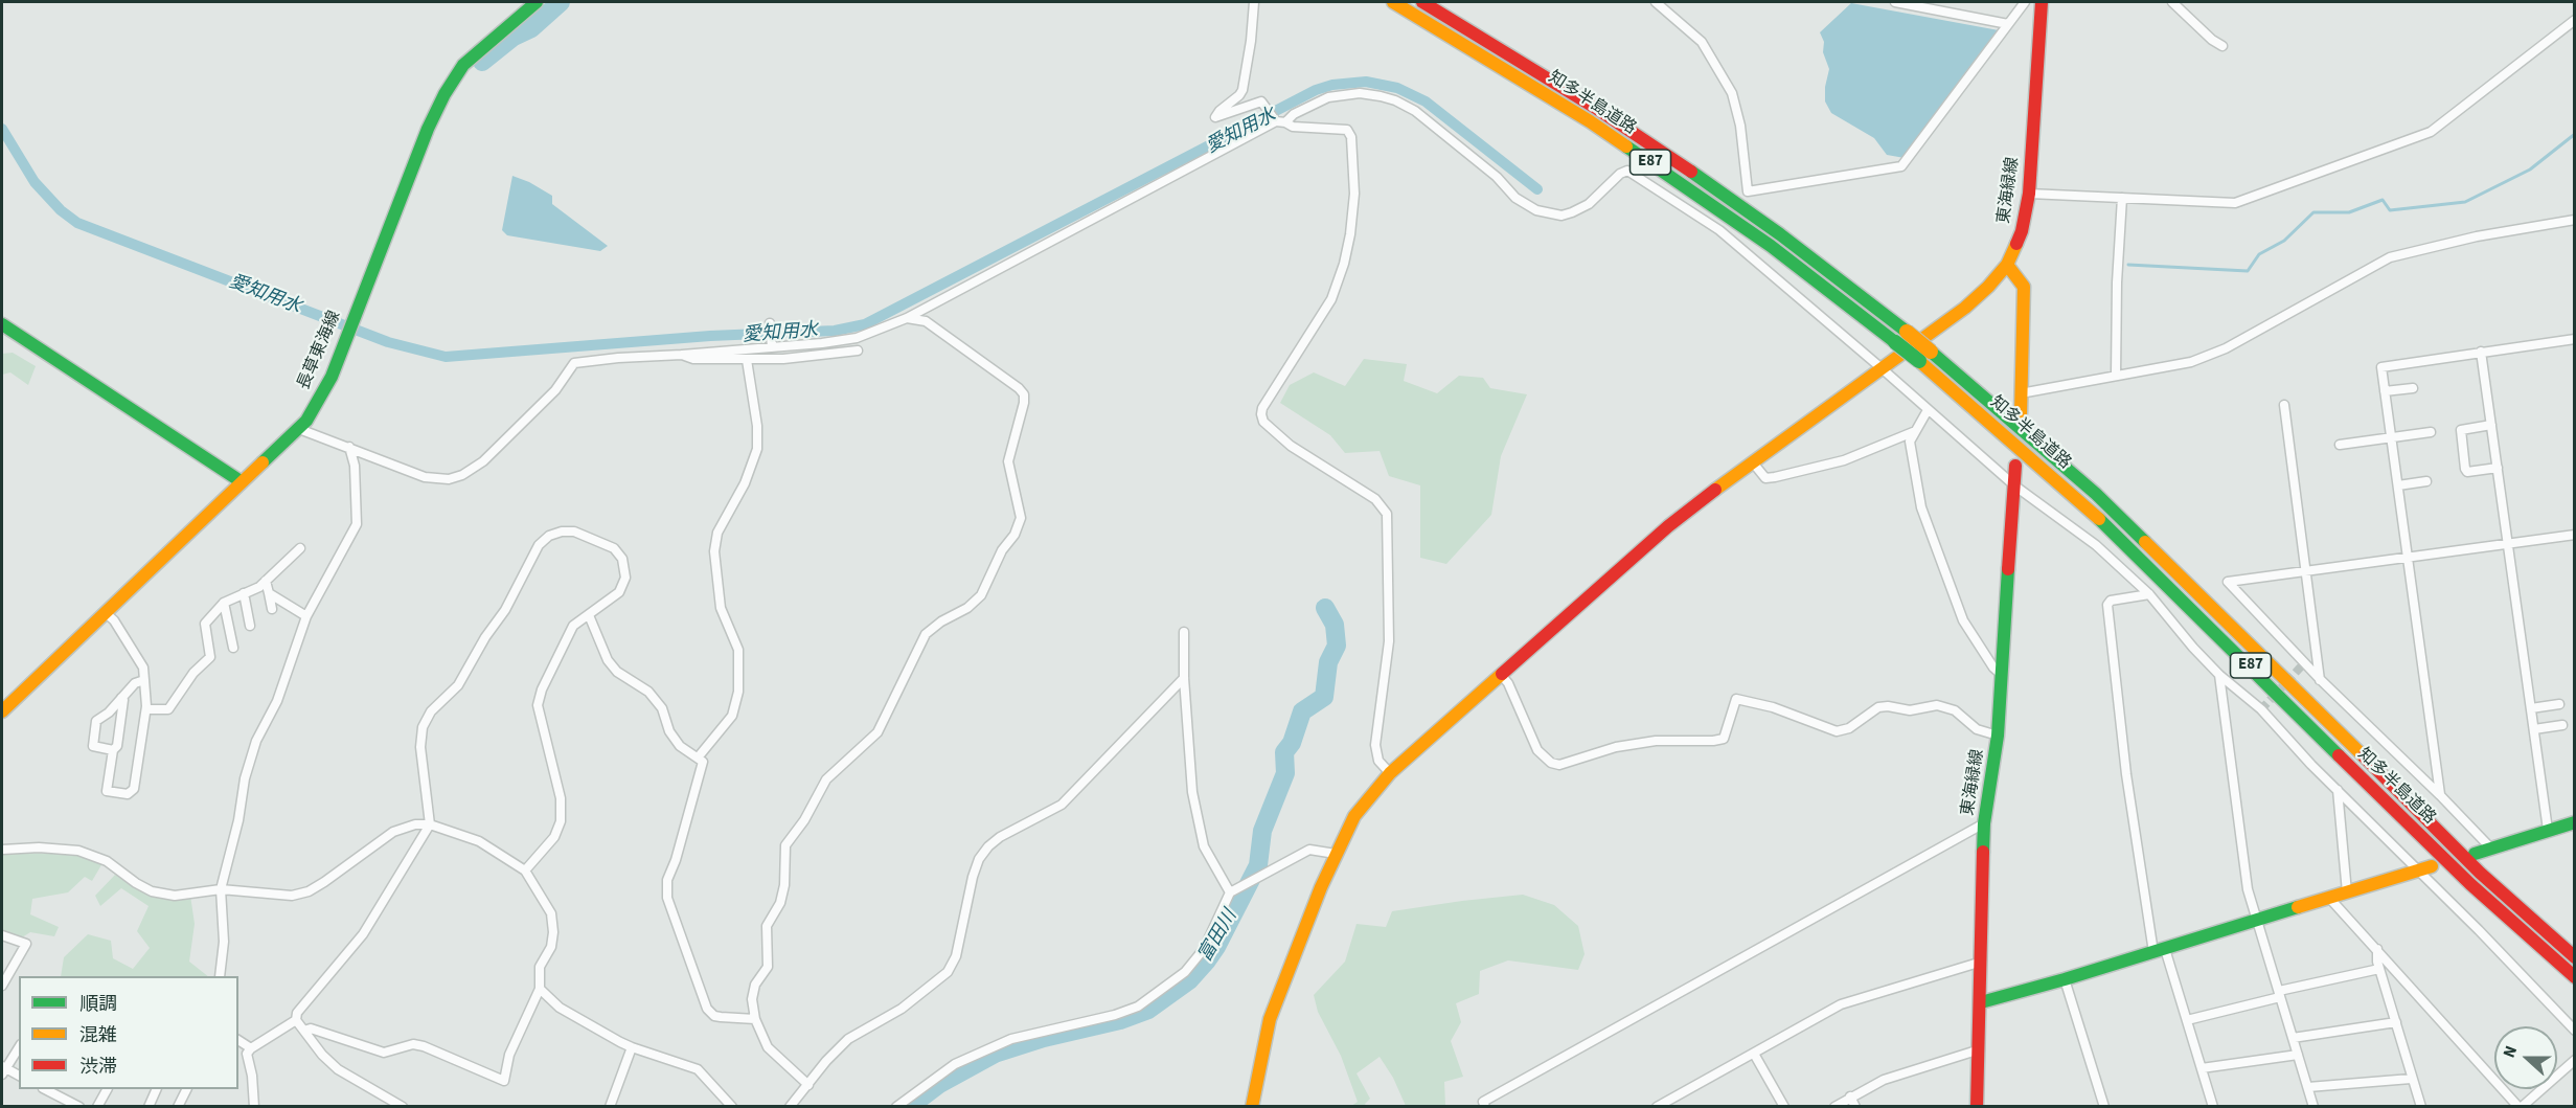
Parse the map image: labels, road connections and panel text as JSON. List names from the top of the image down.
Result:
{
  "streets": {
    "main road": [
      "知多半島道路",
      "E87",
      "東海緑線",
      "長草東海線"
    ]
  },
  "water": ["愛知用水", "富田川"],
  "legend": ["順調", "混雑", "渋滞"],
  "north": "left"
}
